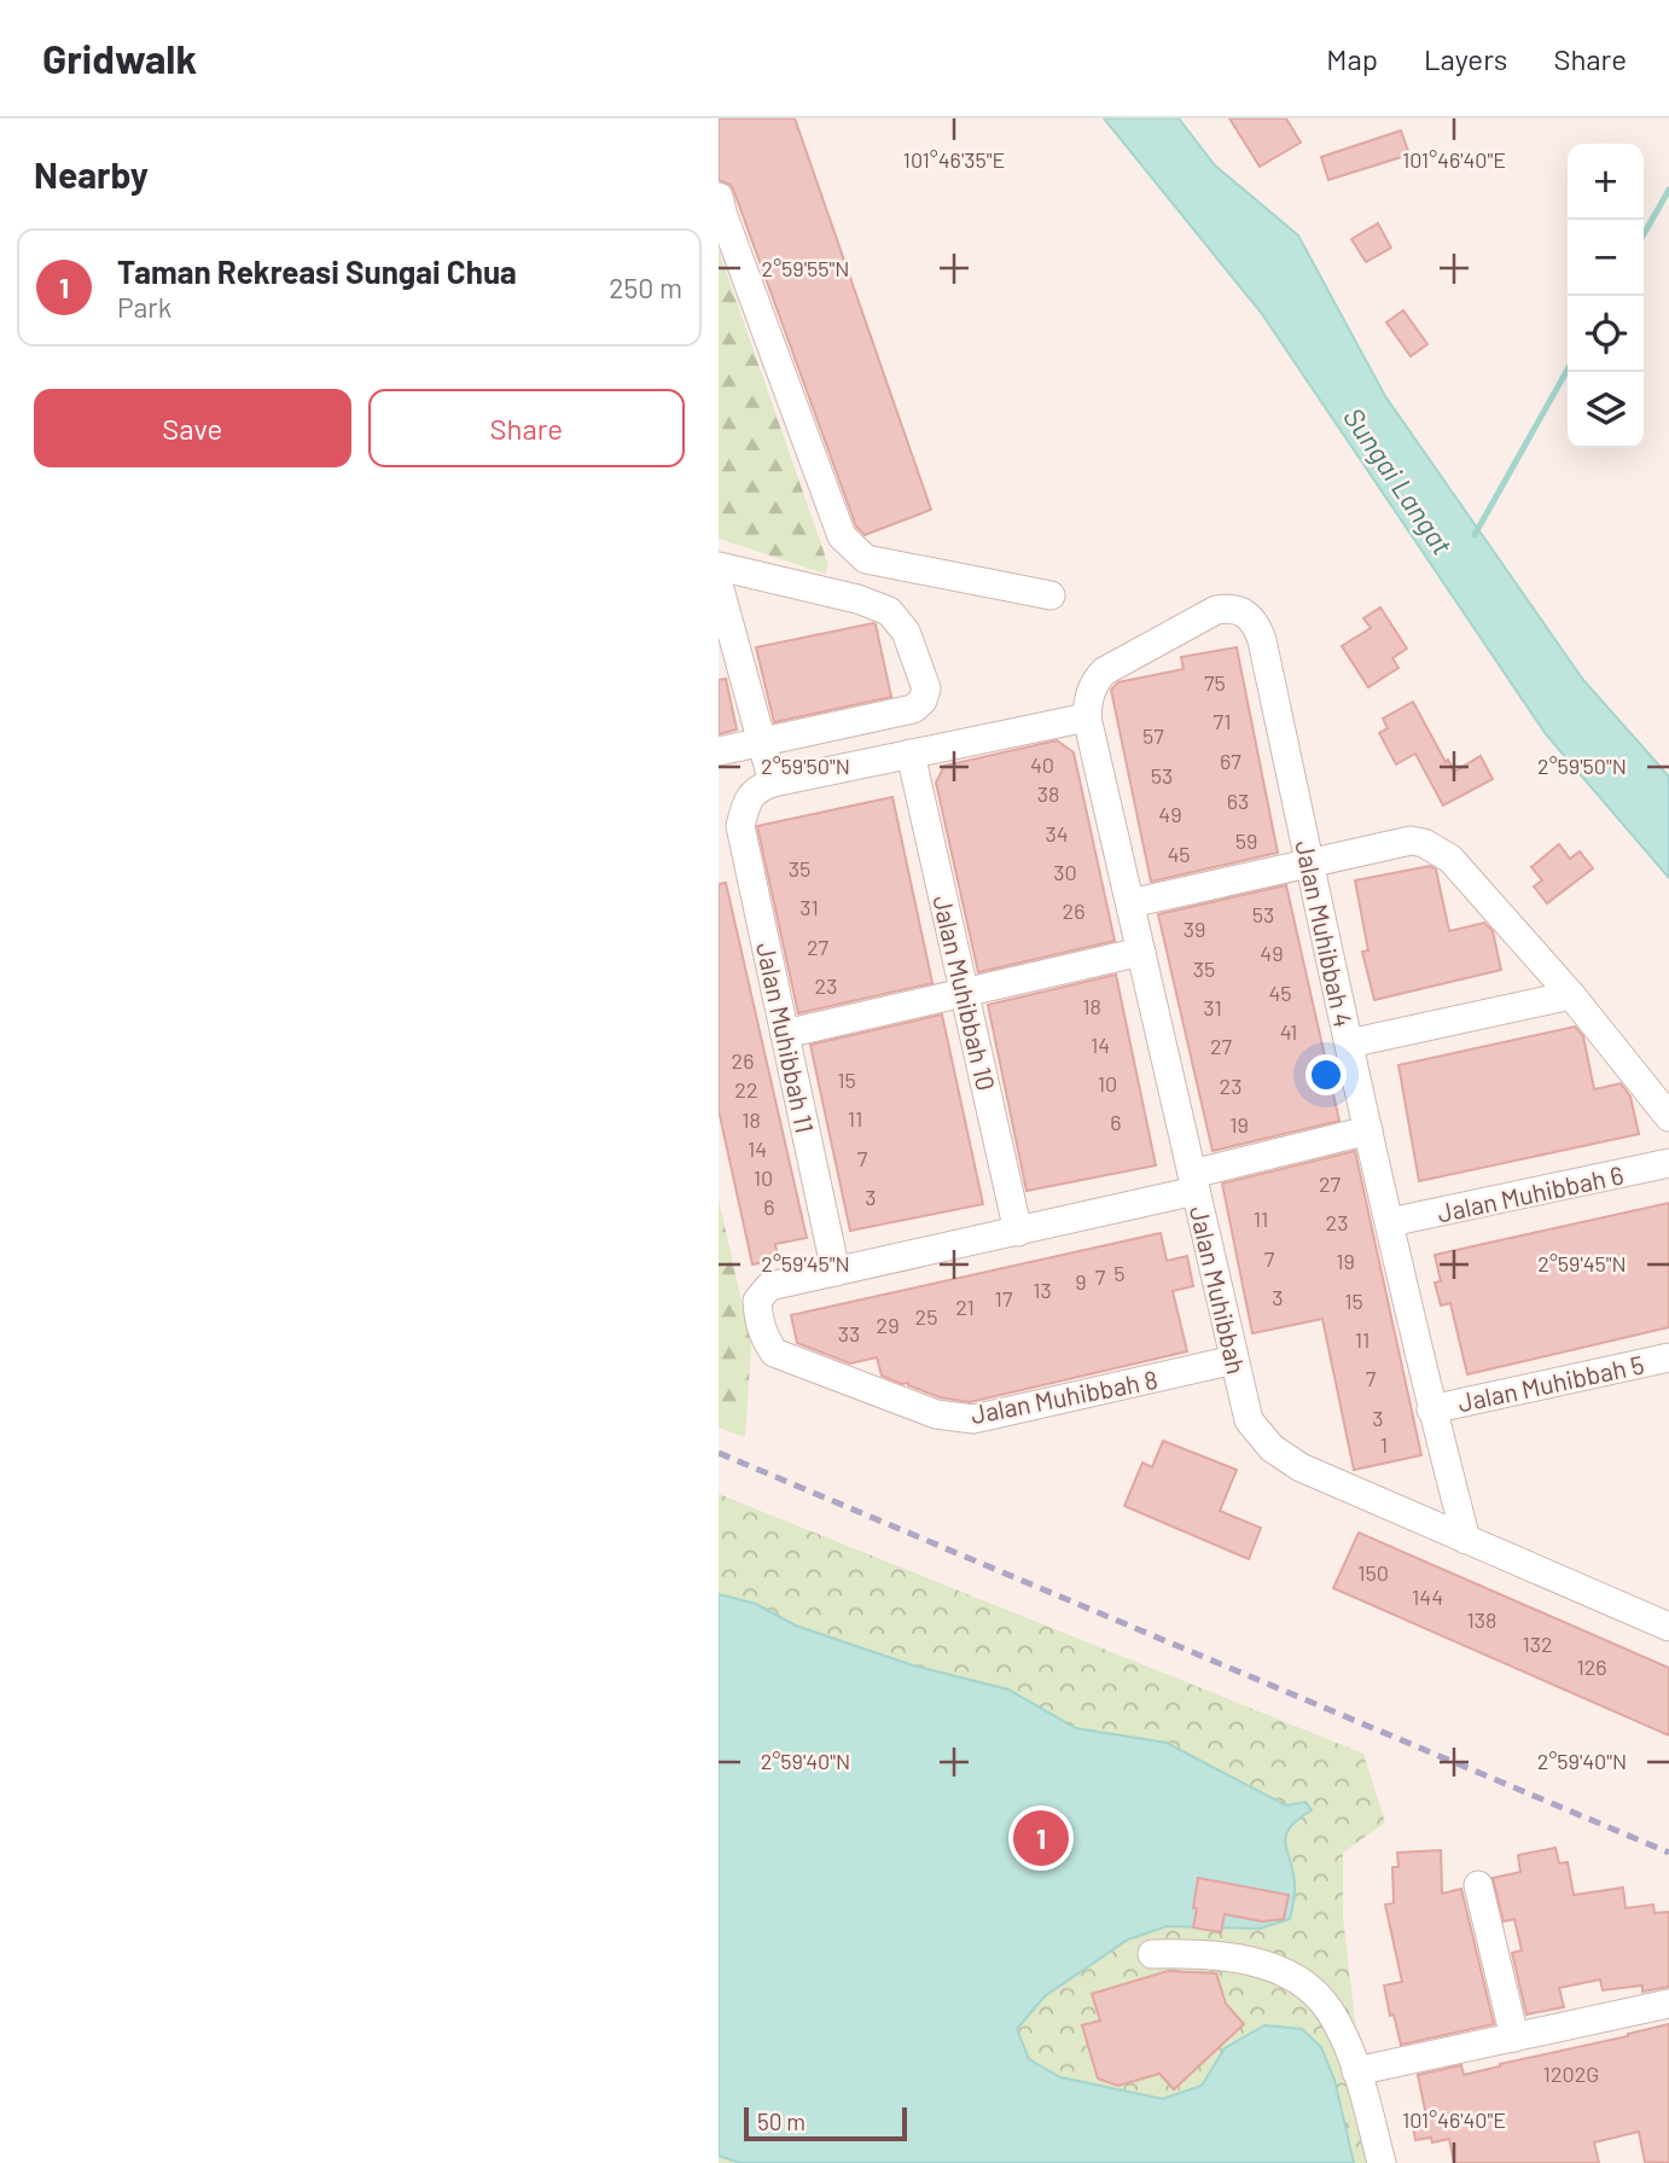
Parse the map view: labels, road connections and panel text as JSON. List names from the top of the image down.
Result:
{
  "streets": {
    "street": [
      "Jalan Muhibbah 4",
      "Jalan Muhibbah 10",
      "Jalan Muhibbah 11",
      "Jalan Muhibbah 6",
      "Jalan Muhibbah",
      "Jalan Muhibbah 5",
      "Jalan Muhibbah 8"
    ]
  },
  "crossings": [
    ["Jalan Muhibbah 4", "Jalan Muhibbah 6"],
    ["Jalan Muhibbah 4", "Jalan Muhibbah"],
    ["Jalan Muhibbah 4", "Jalan Muhibbah 5"],
    ["Jalan Muhibbah 11", "Jalan Muhibbah 8"],
    ["Jalan Muhibbah", "Jalan Muhibbah 8"]
  ],
  "water": ["Sungai Langat"],
  "house_numbers": [
    "75",
    "71",
    "57",
    "67",
    "40",
    "53",
    "38",
    "63",
    "49",
    "34",
    "59",
    "45",
    "35",
    "30",
    "31",
    "26",
    "53",
    "39",
    "27",
    "49",
    "35",
    "23",
    "45",
    "18",
    "31",
    "41",
    "14",
    "27",
    "26",
    "15",
    "10",
    "23",
    "22",
    "11",
    "18",
    "6",
    "19",
    "14",
    "7",
    "10",
    "27",
    "3",
    "6",
    "11",
    "23",
    "7",
    "19",
    "5",
    "7",
    "9",
    "13",
    "3",
    "17",
    "15",
    "21",
    "25",
    "29",
    "33",
    "11",
    "7",
    "3",
    "1",
    "150",
    "144",
    "138",
    "132",
    "126",
    "1202G"
  ],
  "scale_bar": "50 m",
  "page": {
    "header": "Gridwalk",
    "nav": ["Map", "Layers", "Share"],
    "heading": "Nearby",
    "map_buttons": ["+", "−"],
    "list": [
      {
        "mark": "1",
        "name": "Taman Rekreasi Sungai Chua",
        "note": "Park",
        "value": "250 m"
      }
    ],
    "buttons": ["Save", "Share"],
    "pins": "1",
    "scale": "50 m"
  },
  "coordinates": [
    "101°46'35\"E",
    "101°46'40\"E",
    "2°59'55\"N",
    "2°59'50\"N",
    "2°59'45\"N",
    "2°59'40\"N"
  ]
}
